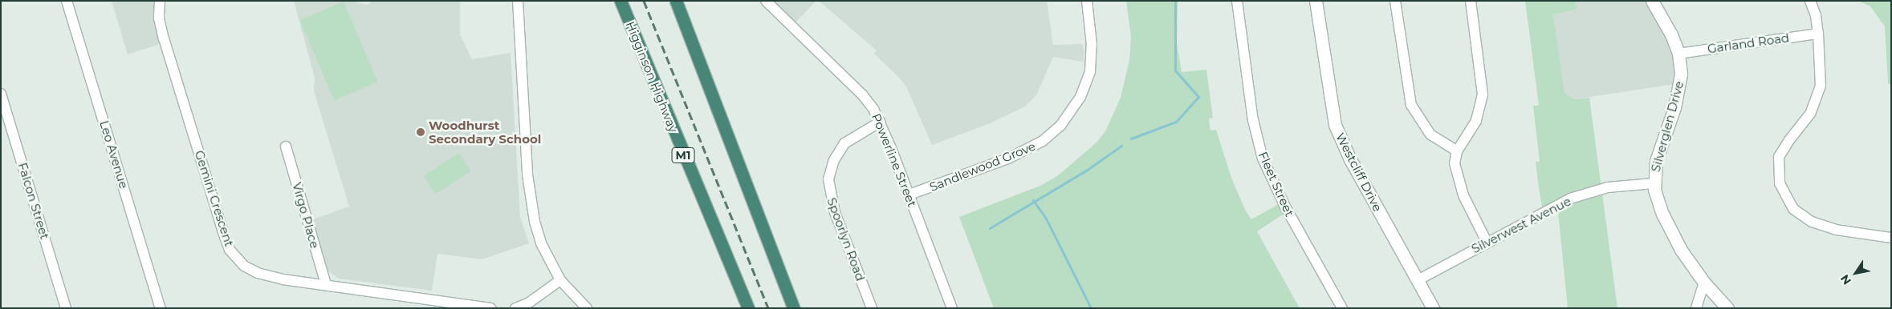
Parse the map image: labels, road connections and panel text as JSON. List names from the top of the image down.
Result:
{
  "streets": {
    "highway": ["Higginson Highway", "M1"],
    "street": [
      "Garland Road",
      "Silverglen Drive",
      "Leo Avenue",
      "Powerline Street",
      "Sandlewood Grove",
      "Westcliff Drive",
      "Fleet Street",
      "Gemini Crescent",
      "Falcon Street",
      "Virgo Place",
      "Silverwest Avenue",
      "Spoorlyn Road"
    ]
  },
  "crossings": [
    ["Garland Road", "Silverglen Drive"],
    ["Silverglen Drive", "Silverwest Avenue"],
    ["Powerline Street", "Sandlewood Grove"],
    ["Powerline Street", "Spoorlyn Road"],
    ["Westcliff Drive", "Silverwest Avenue"],
    ["Gemini Crescent", "Virgo Place"]
  ],
  "places": ["Woodhurst Secondary School"],
  "north": "bottom left"
}
